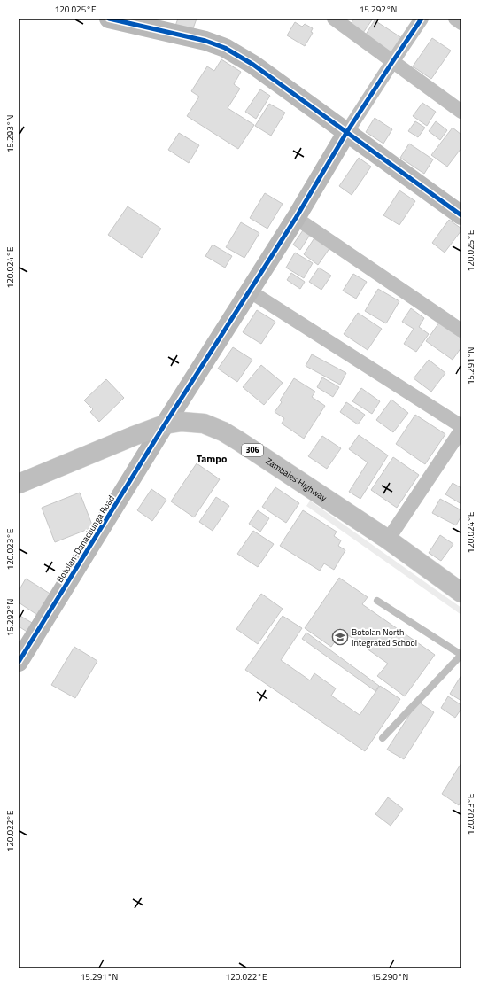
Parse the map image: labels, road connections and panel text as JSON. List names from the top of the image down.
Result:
{
  "streets": {
    "main road": ["306", "Zambales Highway"],
    "street": ["Botolan-Danacbunga Road"]
  },
  "crossings": [
    ["Zambales Highway", "Botolan-Danacbunga Road"]
  ],
  "districts": ["Tampo"],
  "places": {
    "school or university": ["Botolan North Integrated School"]
  },
  "coordinates": [
    "120.025°E",
    "15.292°N",
    "15.293°N",
    "120.024°E",
    "15.291°N",
    "120.023°E",
    "120.022°E",
    "15.290°N"
  ]
}
